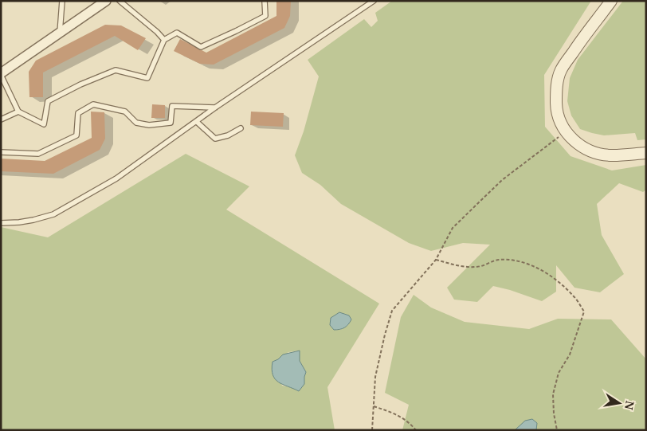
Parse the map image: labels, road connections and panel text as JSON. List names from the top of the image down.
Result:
{
  "north": "right"
}
